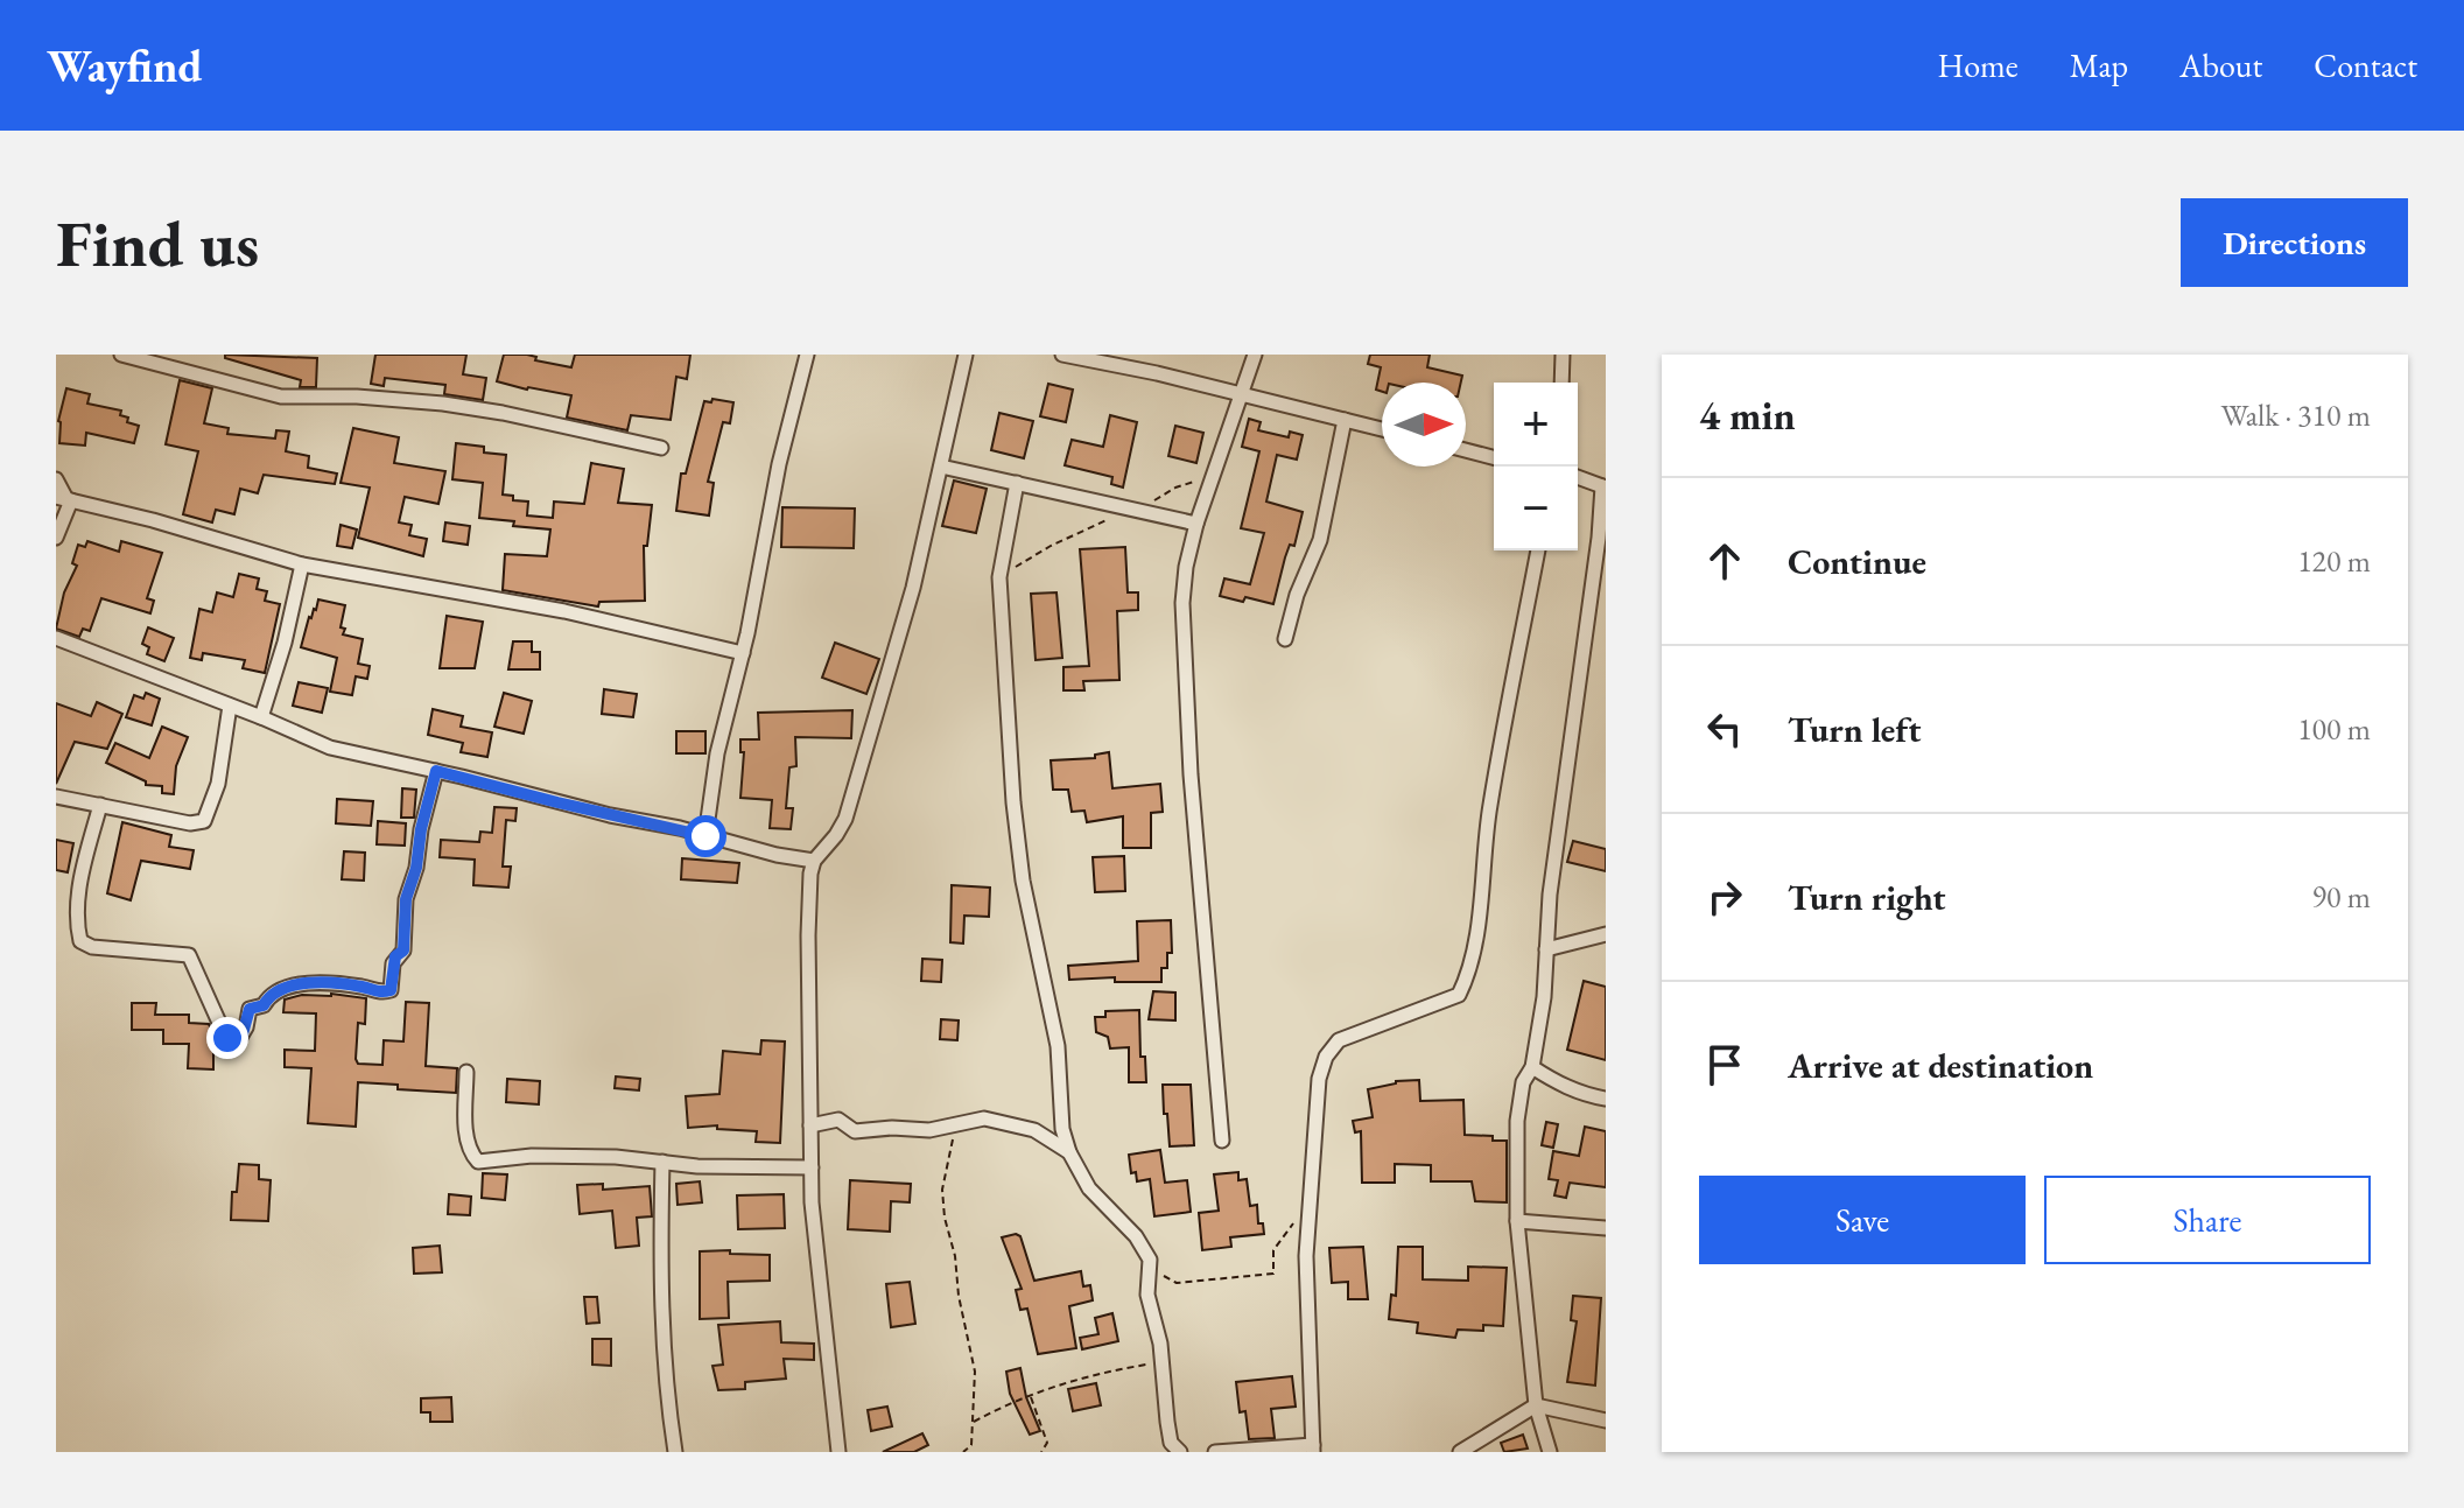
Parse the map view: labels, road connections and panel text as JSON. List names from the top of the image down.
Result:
{
  "north": "right",
  "page": {
    "header": "Wayfind",
    "nav": [
      "Home",
      "Map",
      "About",
      "Contact"
    ],
    "buttons": [
      "Directions",
      ["Save", "Share"]
    ],
    "title": "Find us",
    "heading": ["4 min", "Walk · 310 m"],
    "map_buttons": ["+", "−"],
    "list": [
      ["Continue", "120 m"],
      ["Turn left", "100 m"],
      ["Turn right", "90 m"],
      "Arrive at destination"
    ]
  }
}
